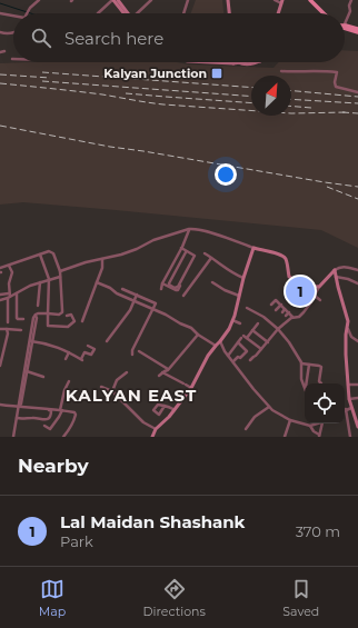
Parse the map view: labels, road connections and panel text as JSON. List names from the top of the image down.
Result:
{
  "districts": ["KALYAN EAST"],
  "places": {
    "transit": ["Kalyan Junction"]
  },
  "north": "top right",
  "page": {
    "search": "Search here",
    "pins": "1",
    "heading": "Nearby",
    "list": [
      {
        "mark": "1",
        "name": "Lal Maidan Shashank",
        "note": "Park",
        "value": "370 m"
      }
    ],
    "nav": ["Map", "Directions", "Saved"]
  }
}
